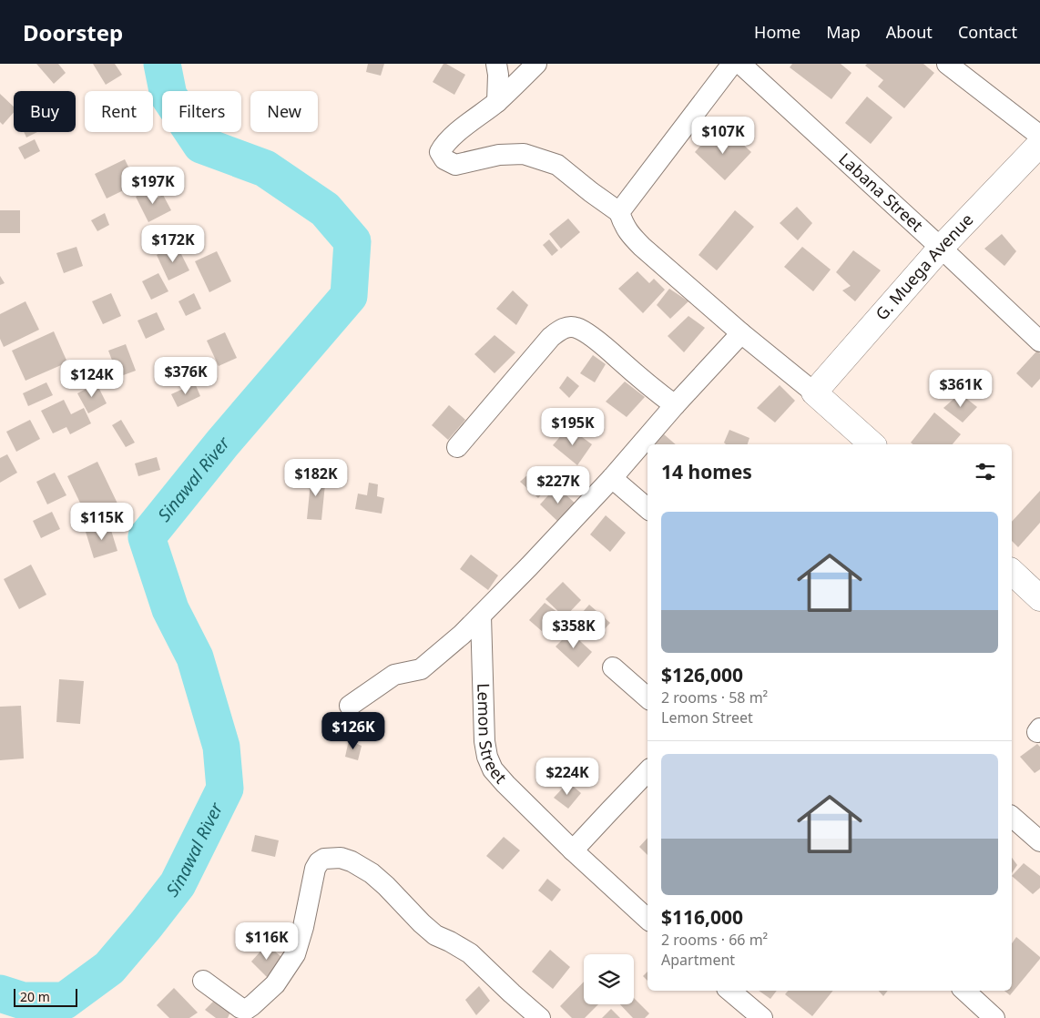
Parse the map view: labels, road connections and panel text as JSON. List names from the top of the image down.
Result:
{
  "streets": {
    "street": ["Labana Street", "G. Muega Avenue", "Lemon Street"]
  },
  "crossings": [
    ["Labana Street", "G. Muega Avenue"]
  ],
  "water": ["Sinawal River"],
  "scale_bar": "20 m",
  "page": {
    "header": "Doorstep",
    "nav": [
      "Home",
      "Map",
      "About",
      "Contact"
    ],
    "chip": [
      "Buy",
      "Rent",
      "Filters",
      "New"
    ],
    "price": [
      "$107K",
      "$197K",
      "$172K",
      "$376K",
      "$124K",
      "$361K",
      "$195K",
      "$182K",
      "$227K",
      "$115K",
      "$358K",
      "$126K",
      "$224K",
      "$116K"
    ],
    "heading": "14 homes",
    "list": [
      {
        "name": "$126,000",
        "note": "2 rooms · 58 m² · Lemon Street"
      },
      {
        "name": "$116,000",
        "note": "2 rooms · 66 m² · Apartment"
      }
    ],
    "scale": "20 m"
  }
}
